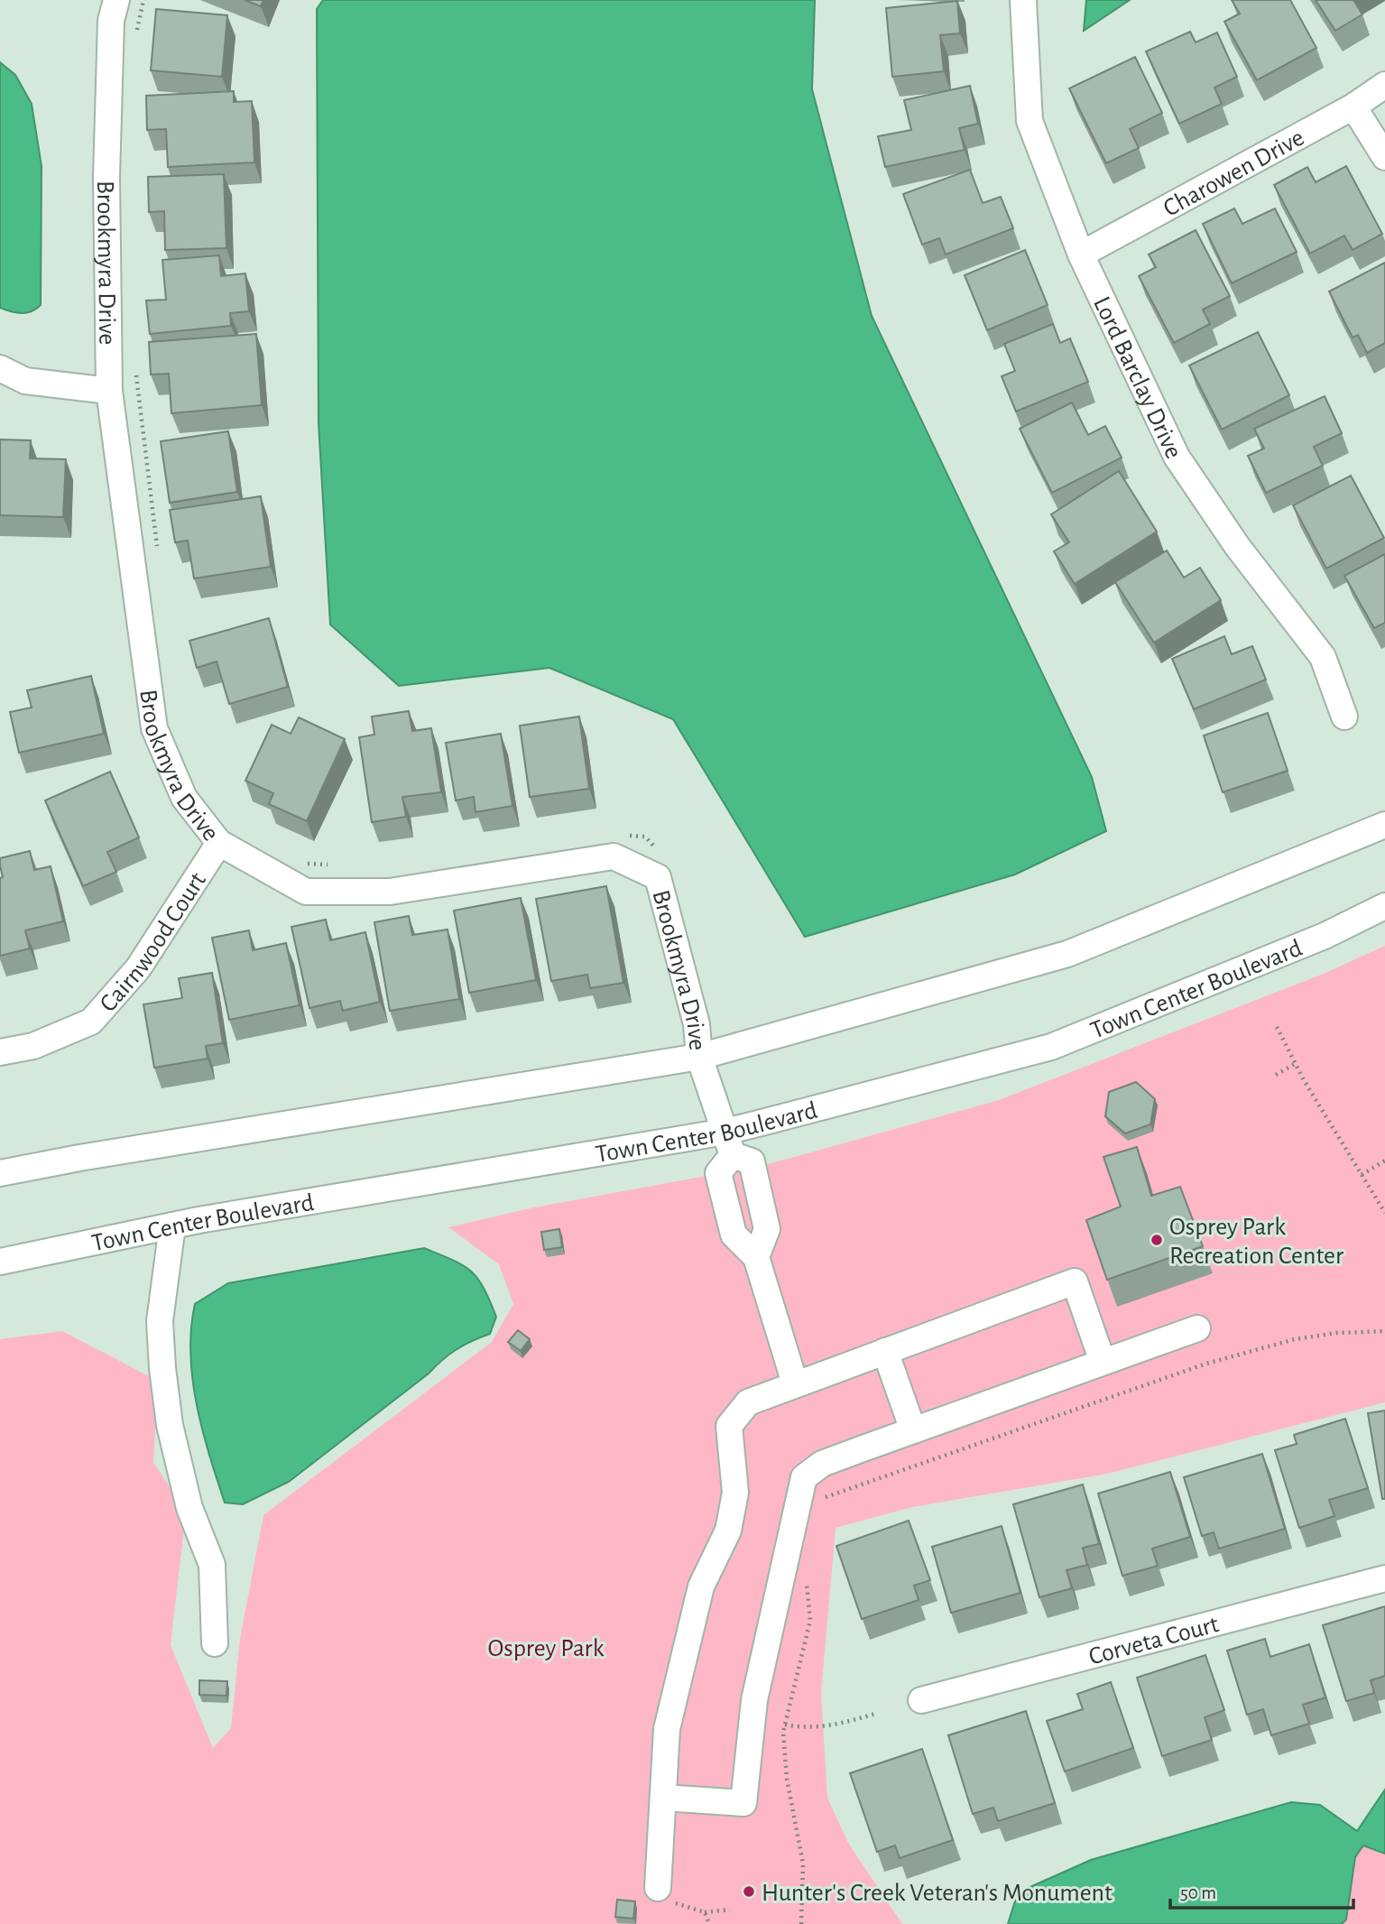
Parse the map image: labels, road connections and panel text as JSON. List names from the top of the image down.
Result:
{
  "streets": {
    "street": [
      "Charowen Drive",
      "Brookmyra Drive",
      "Lord Barclay Drive",
      "Cairnwood Court",
      "Town Center Boulevard",
      "Corveta Court"
    ]
  },
  "crossings": [
    ["Charowen Drive", "Lord Barclay Drive"],
    ["Brookmyra Drive", "Cairnwood Court"],
    ["Brookmyra Drive", "Town Center Boulevard"]
  ],
  "parks": ["Osprey Park"],
  "places": ["Osprey Park Recreation Center", "Hunter's Creek Veteran's Monument"],
  "scale_bar": "50 m"
}
